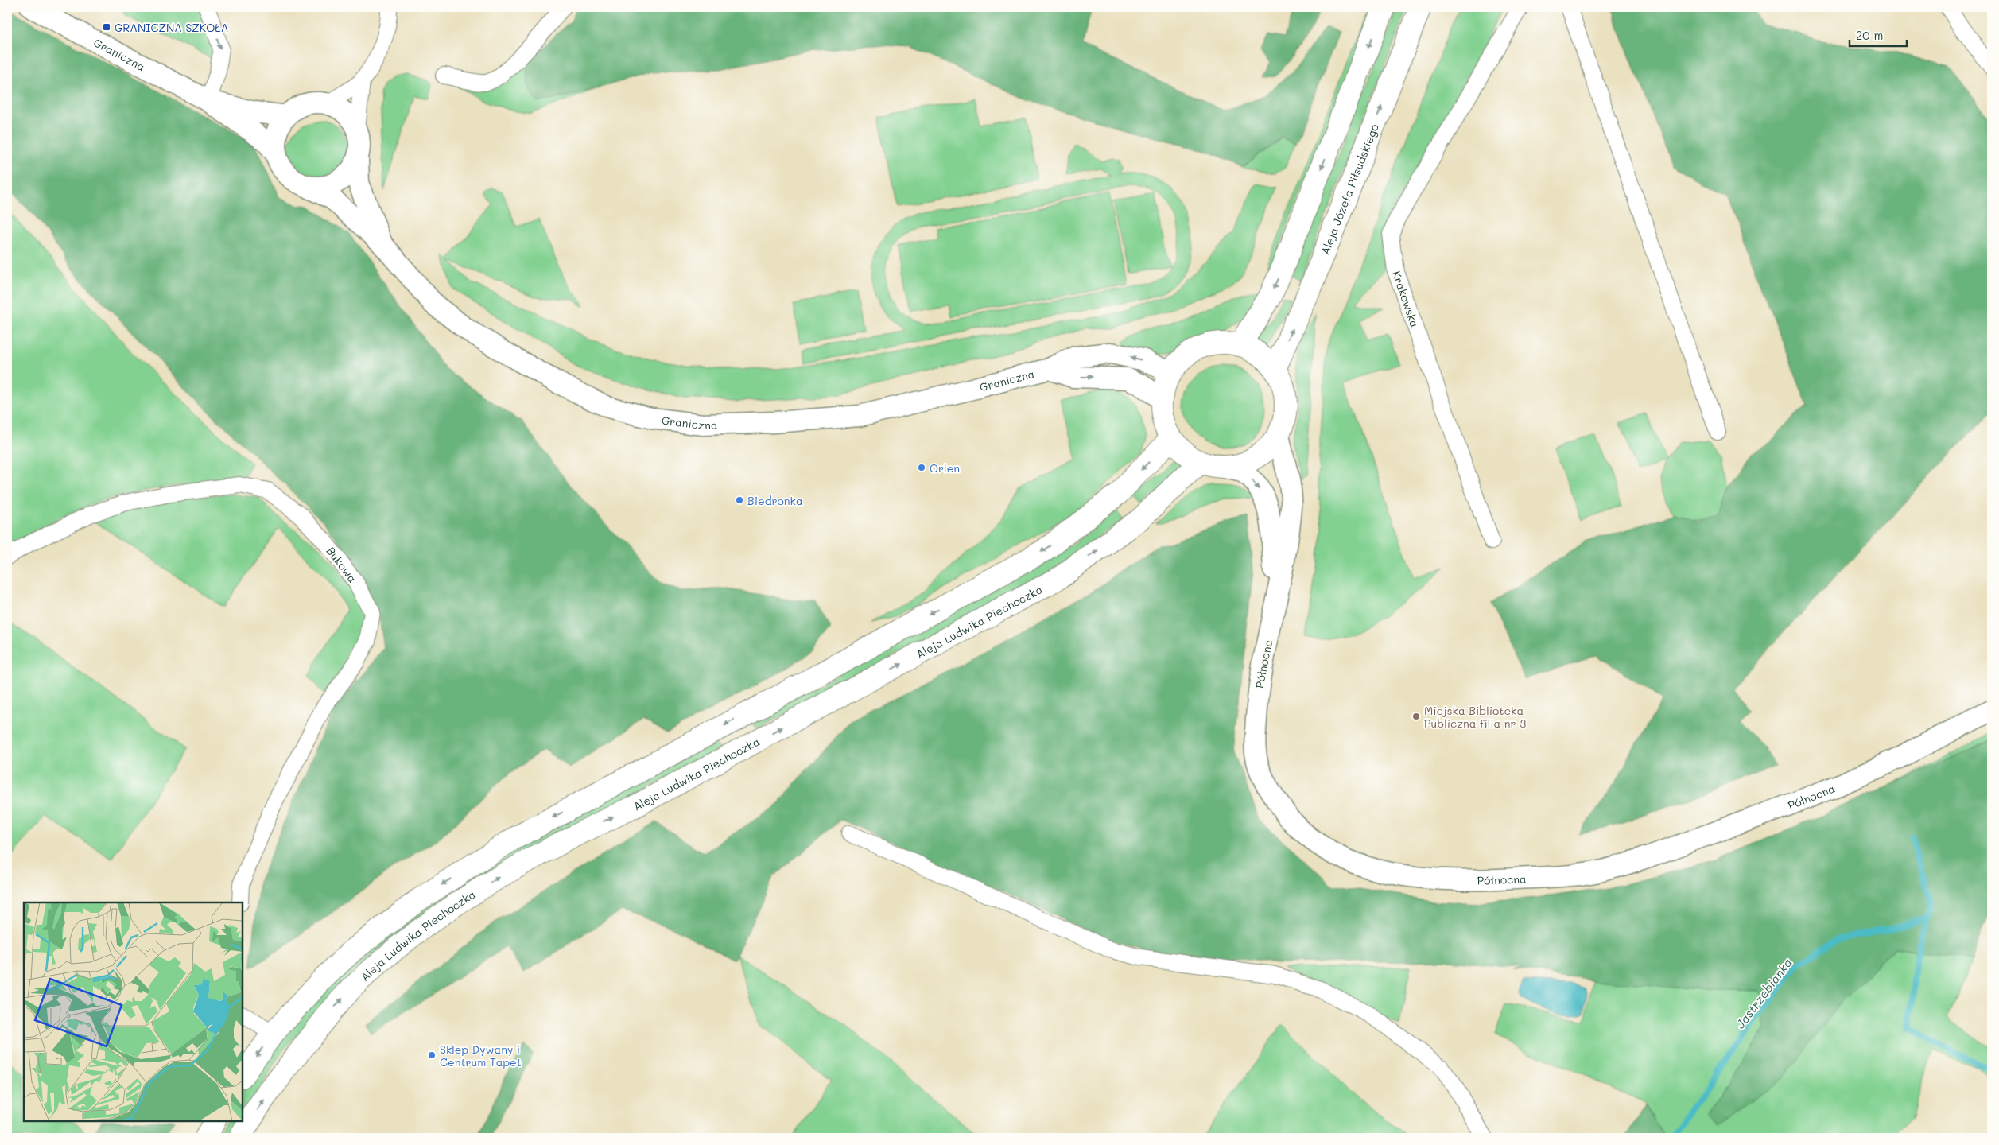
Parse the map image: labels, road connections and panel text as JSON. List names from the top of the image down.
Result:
{
  "streets": {
    "main road": ["Aleja Józefa Piłsudskiego", "Aleja Ludwika Piechoczka"],
    "street": [
      "Graniczna",
      "Krakowska",
      "Bukowa",
      "Północna"
    ]
  },
  "crossings": [
    ["Graniczna", "Aleja Józefa Piłsudskiego"],
    ["Graniczna", "Aleja Ludwika Piechoczka"],
    ["Graniczna", "Północna"],
    ["Aleja Józefa Piłsudskiego", "Aleja Ludwika Piechoczka"],
    ["Aleja Józefa Piłsudskiego", "Północna"],
    ["Aleja Ludwika Piechoczka", "Północna"]
  ],
  "water": ["Jastrzębianka"],
  "places": {
    "transit": ["GRANICZNA SZKOŁA"],
    "other": [
      "Orlen",
      "Biedronka",
      "Miejska Biblioteka Publiczna filia nr 3",
      "Sklep Dywany i Centrum Tapet"
    ]
  },
  "scale_bar": "20 m"
}
